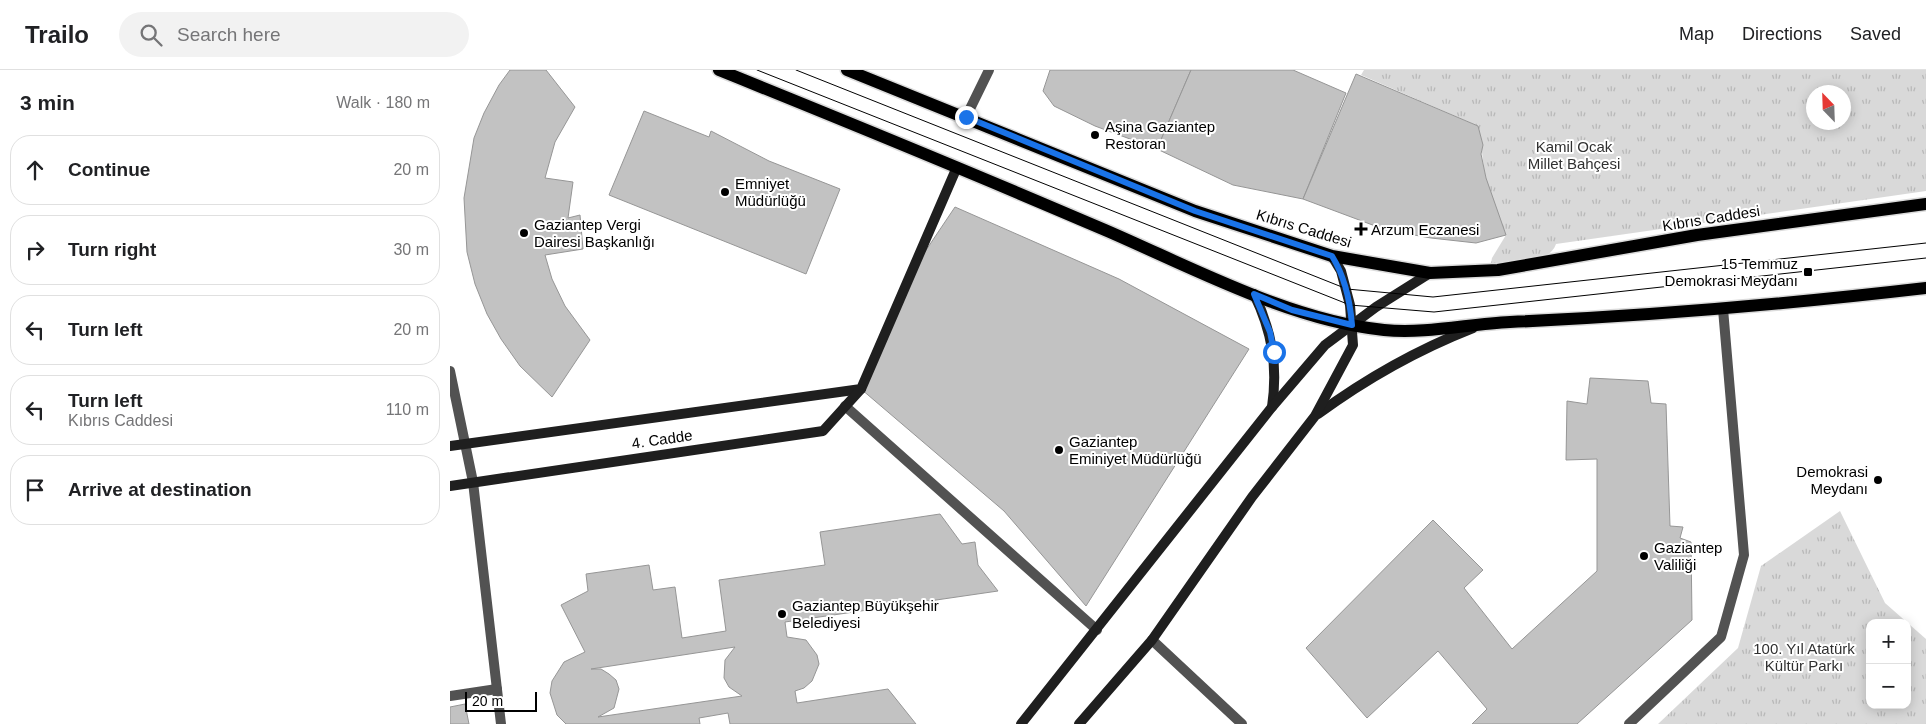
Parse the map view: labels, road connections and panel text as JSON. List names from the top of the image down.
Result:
{
  "streets": {
    "main road": ["Kıbrıs Caddesi", "4. Cadde"]
  },
  "parks": ["Kamil Ocak Millet Bahçesi", "100. Yıl Atatürk Kültür Parkı"],
  "places": {
    "other": [
      "Aşina Gaziantep Restoran",
      "Emniyet Müdürlüğü",
      "Gaziantep Vergi Dairesi Başkanlığı",
      "Gaziantep Eminiyet Müdürlüğü",
      "Demokrasi Meydanı",
      "Gaziantep Valiliği",
      "Gaziantep Büyükşehir Belediyesi"
    ],
    "health": ["Arzum Eczanesi"],
    "transit": ["15 Temmuz Demokrasi Meydanı"]
  },
  "scale_bar": "20 m",
  "north": "top left",
  "page": {
    "header": "Trailo",
    "search": "Search here",
    "nav": ["Map", "Directions", "Saved"],
    "heading": ["3 min", "Walk · 180 m"],
    "list": [
      ["Continue", "20 m"],
      ["Turn right", "30 m"],
      ["Turn left", "20 m"],
      ["Turn left", "Kıbrıs Caddesi", "110 m"],
      "Arrive at destination"
    ],
    "map_buttons": ["+", "−"],
    "scale": "20 m"
  }
}
